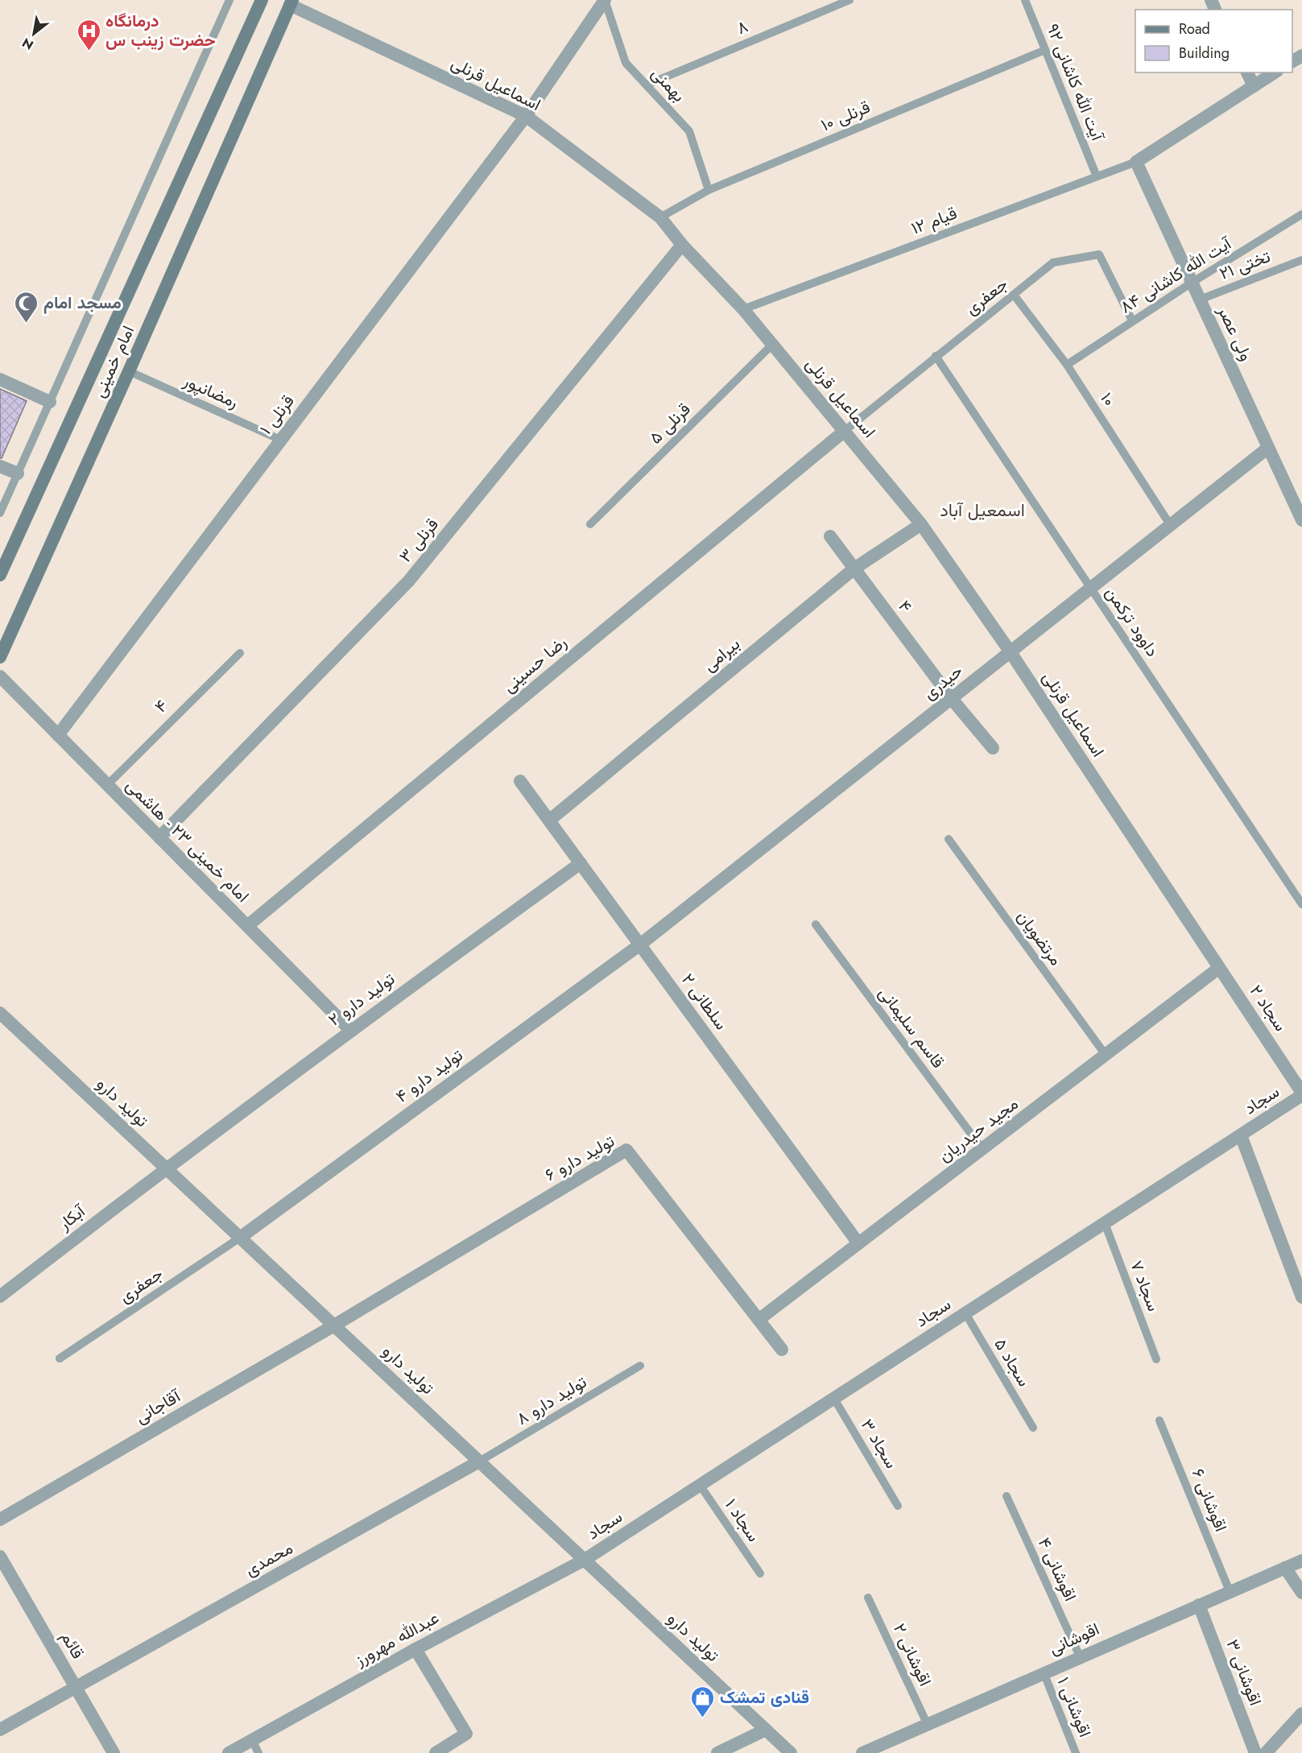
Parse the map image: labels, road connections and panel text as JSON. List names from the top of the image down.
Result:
{
  "streets": {
    "main road": ["امام خمینی"],
    "street": [
      "اسماعیل قرنلی",
      "ولی عصر",
      "قرنلی ۱",
      "قرنلی ۳",
      "۴",
      "بیرامی",
      "رضا حسینی",
      "حیدری",
      "امام خمینی ۲۳ - هاشمی",
      "تولید دارو ۲",
      "۲ سلطانی",
      "سجاد ۲",
      "تولید دارو ۴",
      "سجاد",
      "تولید دارو",
      "مجید حیدریان",
      "تولید دارو ۶",
      "آبکار",
      "آقاجانی",
      "محمدی",
      "عبدالله مهرورز",
      "اقوشانی",
      "قائم",
      "اقوشانی ۳"
    ],
    "lane": [
      "۸",
      "آیت الله کاشانی ۹۲",
      "بهمنی",
      "قرنلی ۱۰",
      "۱۲ قیام",
      "تختی ۲۱",
      "آیت الله کاشانی ۸۴",
      "جعفری",
      "رمضانپور",
      "۱۰",
      "قرنلی ۵",
      "داوود ترکمن",
      "مرتضویان",
      "قاسم سلیمانی",
      "سجاد ۷",
      "سجاد ۵",
      "تولید دارو ۸",
      "سجاد ۳",
      "اقوشانی ۶",
      "سجاد ۱",
      "اقوشانی ۴",
      "اقوشانی ۲",
      "اقوشانی ۱"
    ]
  },
  "crossings": [
    ["۸", "بهمنی"],
    ["آیت الله کاشانی ۹۲", "قرنلی ۱۰"],
    ["آیت الله کاشانی ۹۲", "۱۲ قیام"],
    ["اسماعیل قرنلی", "قرنلی ۱۰"],
    ["اسماعیل قرنلی", "۱۲ قیام"],
    ["اسماعیل قرنلی", "جعفری"],
    ["اسماعیل قرنلی", "امام خمینی"],
    ["اسماعیل قرنلی", "قرنلی ۱"],
    ["اسماعیل قرنلی", "قرنلی ۵"],
    ["اسماعیل قرنلی", "قرنلی ۳"],
    ["اسماعیل قرنلی", "بیرامی"],
    ["اسماعیل قرنلی", "رضا حسینی"],
    ["اسماعیل قرنلی", "حیدری"],
    ["اسماعیل قرنلی", "سجاد ۲"],
    ["اسماعیل قرنلی", "مجید حیدریان"],
    ["بهمنی", "قرنلی ۱۰"],
    ["بهمنی", "قرنلی ۱"],
    ["۱۲ قیام", "ولی عصر"],
    ["تختی ۲۱", "ولی عصر"],
    ["آیت الله کاشانی ۸۴", "جعفری"],
    ["آیت الله کاشانی ۸۴", "ولی عصر"],
    ["آیت الله کاشانی ۸۴", "۱۰"],
    ["جعفری", "۱۰"],
    ["جعفری", "داوود ترکمن"],
    ["جعفری", "رضا حسینی"],
    ["جعفری", "تولید دارو ۴"],
    ["جعفری", "تولید دارو"],
    ["ولی عصر", "حیدری"],
    ["امام خمینی", "رمضانپور"],
    ["رمضانپور", "قرنلی ۱"],
    ["۱۰", "حیدری"],
    ["قرنلی ۱", "امام خمینی ۲۳ - هاشمی"],
    ["قرنلی ۳", "امام خمینی ۲۳ - هاشمی"],
    ["۴", "بیرامی"],
    ["۴", "حیدری"],
    ["۴", "امام خمینی ۲۳ - هاشمی"],
    ["داوود ترکمن", "حیدری"],
    ["بیرامی", "۲ سلطانی"],
    ["رضا حسینی", "امام خمینی ۲۳ - هاشمی"],
    ["حیدری", "۲ سلطانی"],
    ["حیدری", "تولید دارو ۴"],
    ["امام خمینی ۲۳ - هاشمی", "تولید دارو ۲"],
    ["مرتضویان", "مجید حیدریان"],
    ["تولید دارو ۲", "۲ سلطانی"],
    ["تولید دارو ۲", "تولید دارو"],
    ["تولید دارو ۲", "آبکار"],
    ["۲ سلطانی", "تولید دارو ۴"],
    ["۲ سلطانی", "مجید حیدریان"],
    ["سجاد ۲", "سجاد"],
    ["سجاد ۲", "مجید حیدریان"],
    ["قاسم سلیمانی", "مجید حیدریان"],
    ["تولید دارو ۴", "تولید دارو"],
    ["سجاد", "تولید دارو"],
    ["سجاد", "سجاد ۷"],
    ["سجاد", "سجاد ۵"],
    ["سجاد", "سجاد ۳"],
    ["سجاد", "سجاد ۱"],
    ["سجاد", "عبدالله مهرورز"],
    ["تولید دارو", "تولید دارو ۶"],
    ["تولید دارو", "آبکار"],
    ["تولید دارو", "تولید دارو ۸"],
    ["تولید دارو", "آقاجانی"],
    ["تولید دارو", "محمدی"],
    ["تولید دارو", "عبدالله مهرورز"],
    ["مجید حیدریان", "تولید دارو ۶"],
    ["تولید دارو ۶", "آقاجانی"],
    ["تولید دارو ۸", "محمدی"],
    ["اقوشانی ۶", "اقوشانی"],
    ["محمدی", "قائم"],
    ["اقوشانی ۴", "اقوشانی"],
    ["اقوشانی", "اقوشانی ۲"],
    ["اقوشانی", "اقوشانی ۳"],
    ["اقوشانی", "اقوشانی ۱"]
  ],
  "districts": ["اسمعیل آباد"],
  "places": {
    "hospital": ["درمانگاه حضرت زینب س"],
    "mosque": ["مسجد امام"],
    "shop": ["قنادی تمشک"]
  },
  "legend": ["Road", "Building"],
  "north": "bottom left"
}
